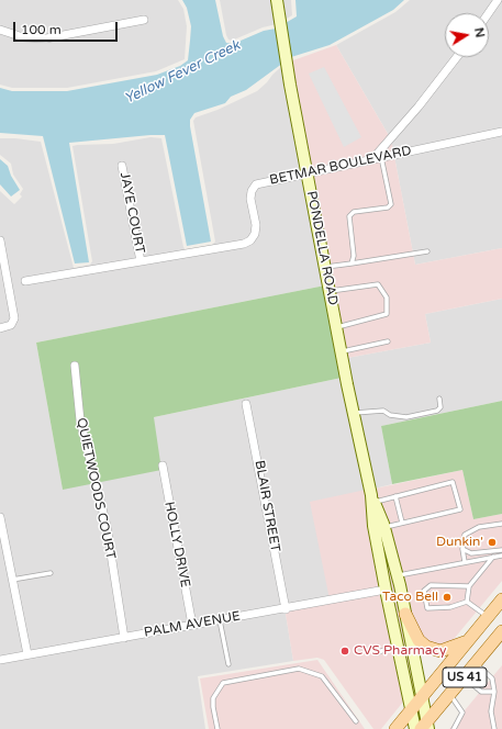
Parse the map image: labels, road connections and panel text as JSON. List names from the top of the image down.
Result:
{
  "streets": {
    "main road": ["PONDELLA ROAD", "US 41"],
    "street": [
      "BETMAR BOULEVARD",
      "JAYE COURT",
      "QUIETWOODS COURT",
      "BLAIR STREET",
      "HOLLY DRIVE",
      "PALM AVENUE"
    ]
  },
  "crossings": [
    ["BETMAR BOULEVARD", "JAYE COURT"],
    ["BETMAR BOULEVARD", "PONDELLA ROAD"],
    ["PONDELLA ROAD", "PALM AVENUE"],
    ["PONDELLA ROAD", "US 41"],
    ["QUIETWOODS COURT", "PALM AVENUE"],
    ["BLAIR STREET", "PALM AVENUE"],
    ["HOLLY DRIVE", "PALM AVENUE"]
  ],
  "water": ["Yellow Fever Creek"],
  "places": ["Dunkin'", "Taco Bell", "CVS Pharmacy"],
  "scale_bar": "100 m",
  "north": "right"
}
